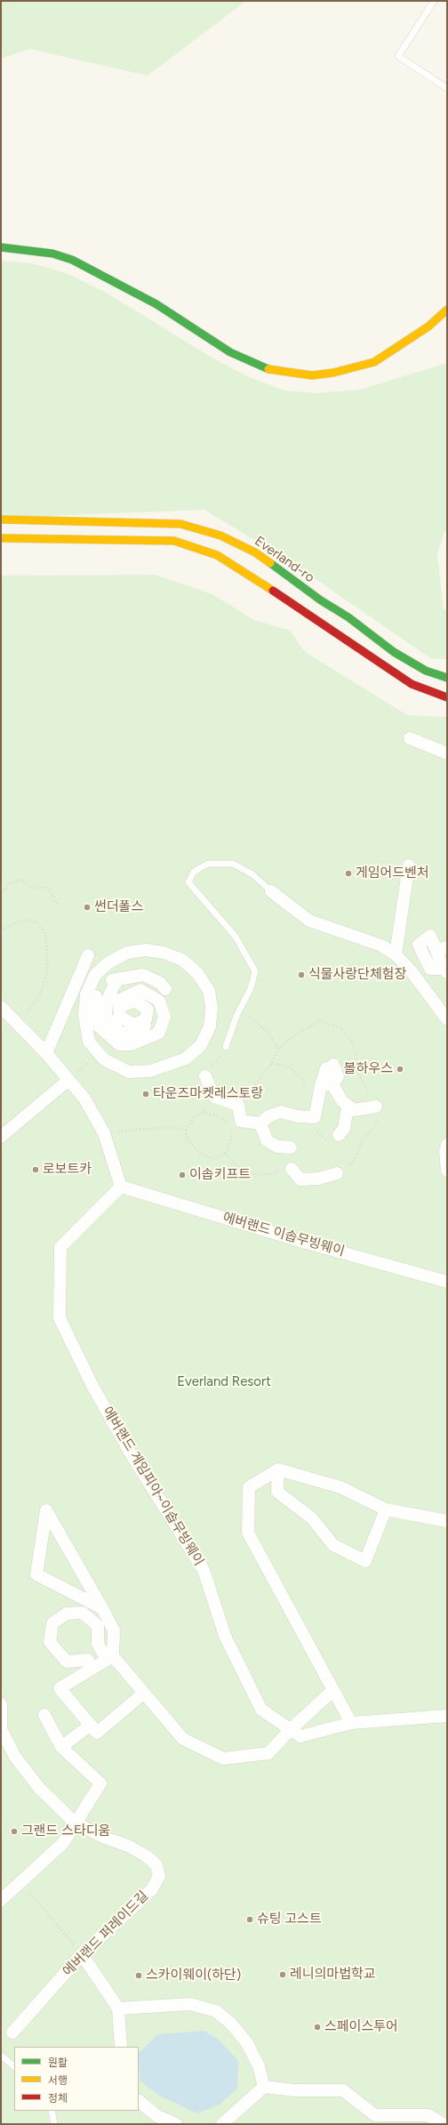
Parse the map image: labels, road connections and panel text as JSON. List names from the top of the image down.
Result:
{
  "streets": {
    "street": [
      "Everland-ro",
      "에버랜드 이솝무빙웨이",
      "에버랜드 게임피아~이솝무빙웨이",
      "에버랜드 퍼레이드길"
    ]
  },
  "crossings": [
    ["에버랜드 이솝무빙웨이", "에버랜드 게임피아~이솝무빙웨이"]
  ],
  "parks": ["Everland Resort"],
  "places": [
    "게임어드벤처",
    "썬더폴스",
    "식물사랑단체험장",
    "볼하우스",
    "타운즈마켓레스토랑",
    "로보트카",
    "이솝키프트",
    "그랜드 스타디움",
    "슈팅 고스트",
    "레니의마법학교",
    "스카이웨이(하단)",
    "스페이스투어"
  ],
  "legend": ["원활", "서행", "정체"]
}
